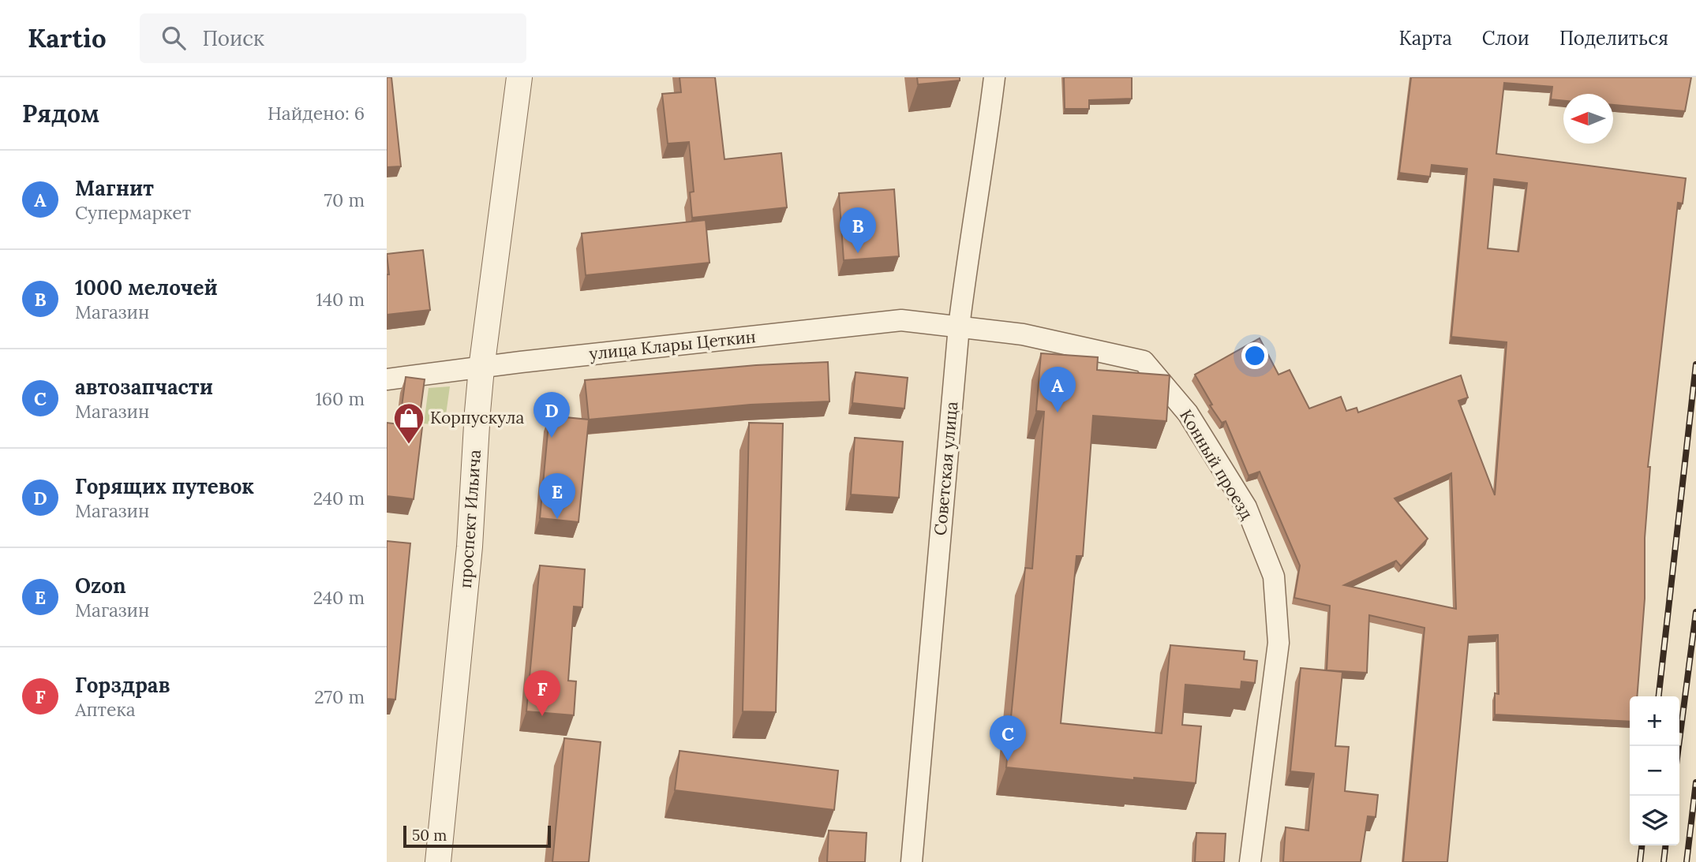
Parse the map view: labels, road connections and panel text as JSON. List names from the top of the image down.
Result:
{
  "streets": {
    "street": [
      "улица Клары Цеткин",
      "Конный проезд",
      "Советская улица",
      "проспект Ильича"
    ]
  },
  "crossings": [
    ["улица Клары Цеткин", "Конный проезд"],
    ["улица Клары Цеткин", "Советская улица"],
    ["улица Клары Цеткин", "проспект Ильича"],
    ["Конный проезд", "Советская улица"]
  ],
  "places": {
    "shop": ["Корпускула"]
  },
  "scale_bar": "50 m",
  "north": "left",
  "page": {
    "header": "Kartio",
    "search": "Поиск",
    "nav": ["Карта", "Слои", "Поделиться"],
    "heading": ["Рядом", "Найдено: 6"],
    "list": [
      {
        "mark": "A",
        "name": "Магнит",
        "note": "Супермаркет",
        "value": "70 m"
      },
      {
        "mark": "B",
        "name": "1000 мелочей",
        "note": "Магазин",
        "value": "140 m"
      },
      {
        "mark": "C",
        "name": "автозапчасти",
        "note": "Магазин",
        "value": "160 m"
      },
      {
        "mark": "D",
        "name": "Горящих путевок",
        "note": "Магазин",
        "value": "240 m"
      },
      {
        "mark": "E",
        "name": "Ozon",
        "note": "Магазин",
        "value": "240 m"
      },
      {
        "mark": "F",
        "name": "Горздрав",
        "note": "Аптека",
        "value": "270 m"
      }
    ],
    "pins": [
      "B",
      "A",
      "D",
      "E",
      "F",
      "C"
    ],
    "map_buttons": ["+", "−"],
    "scale": "50 m"
  }
}
